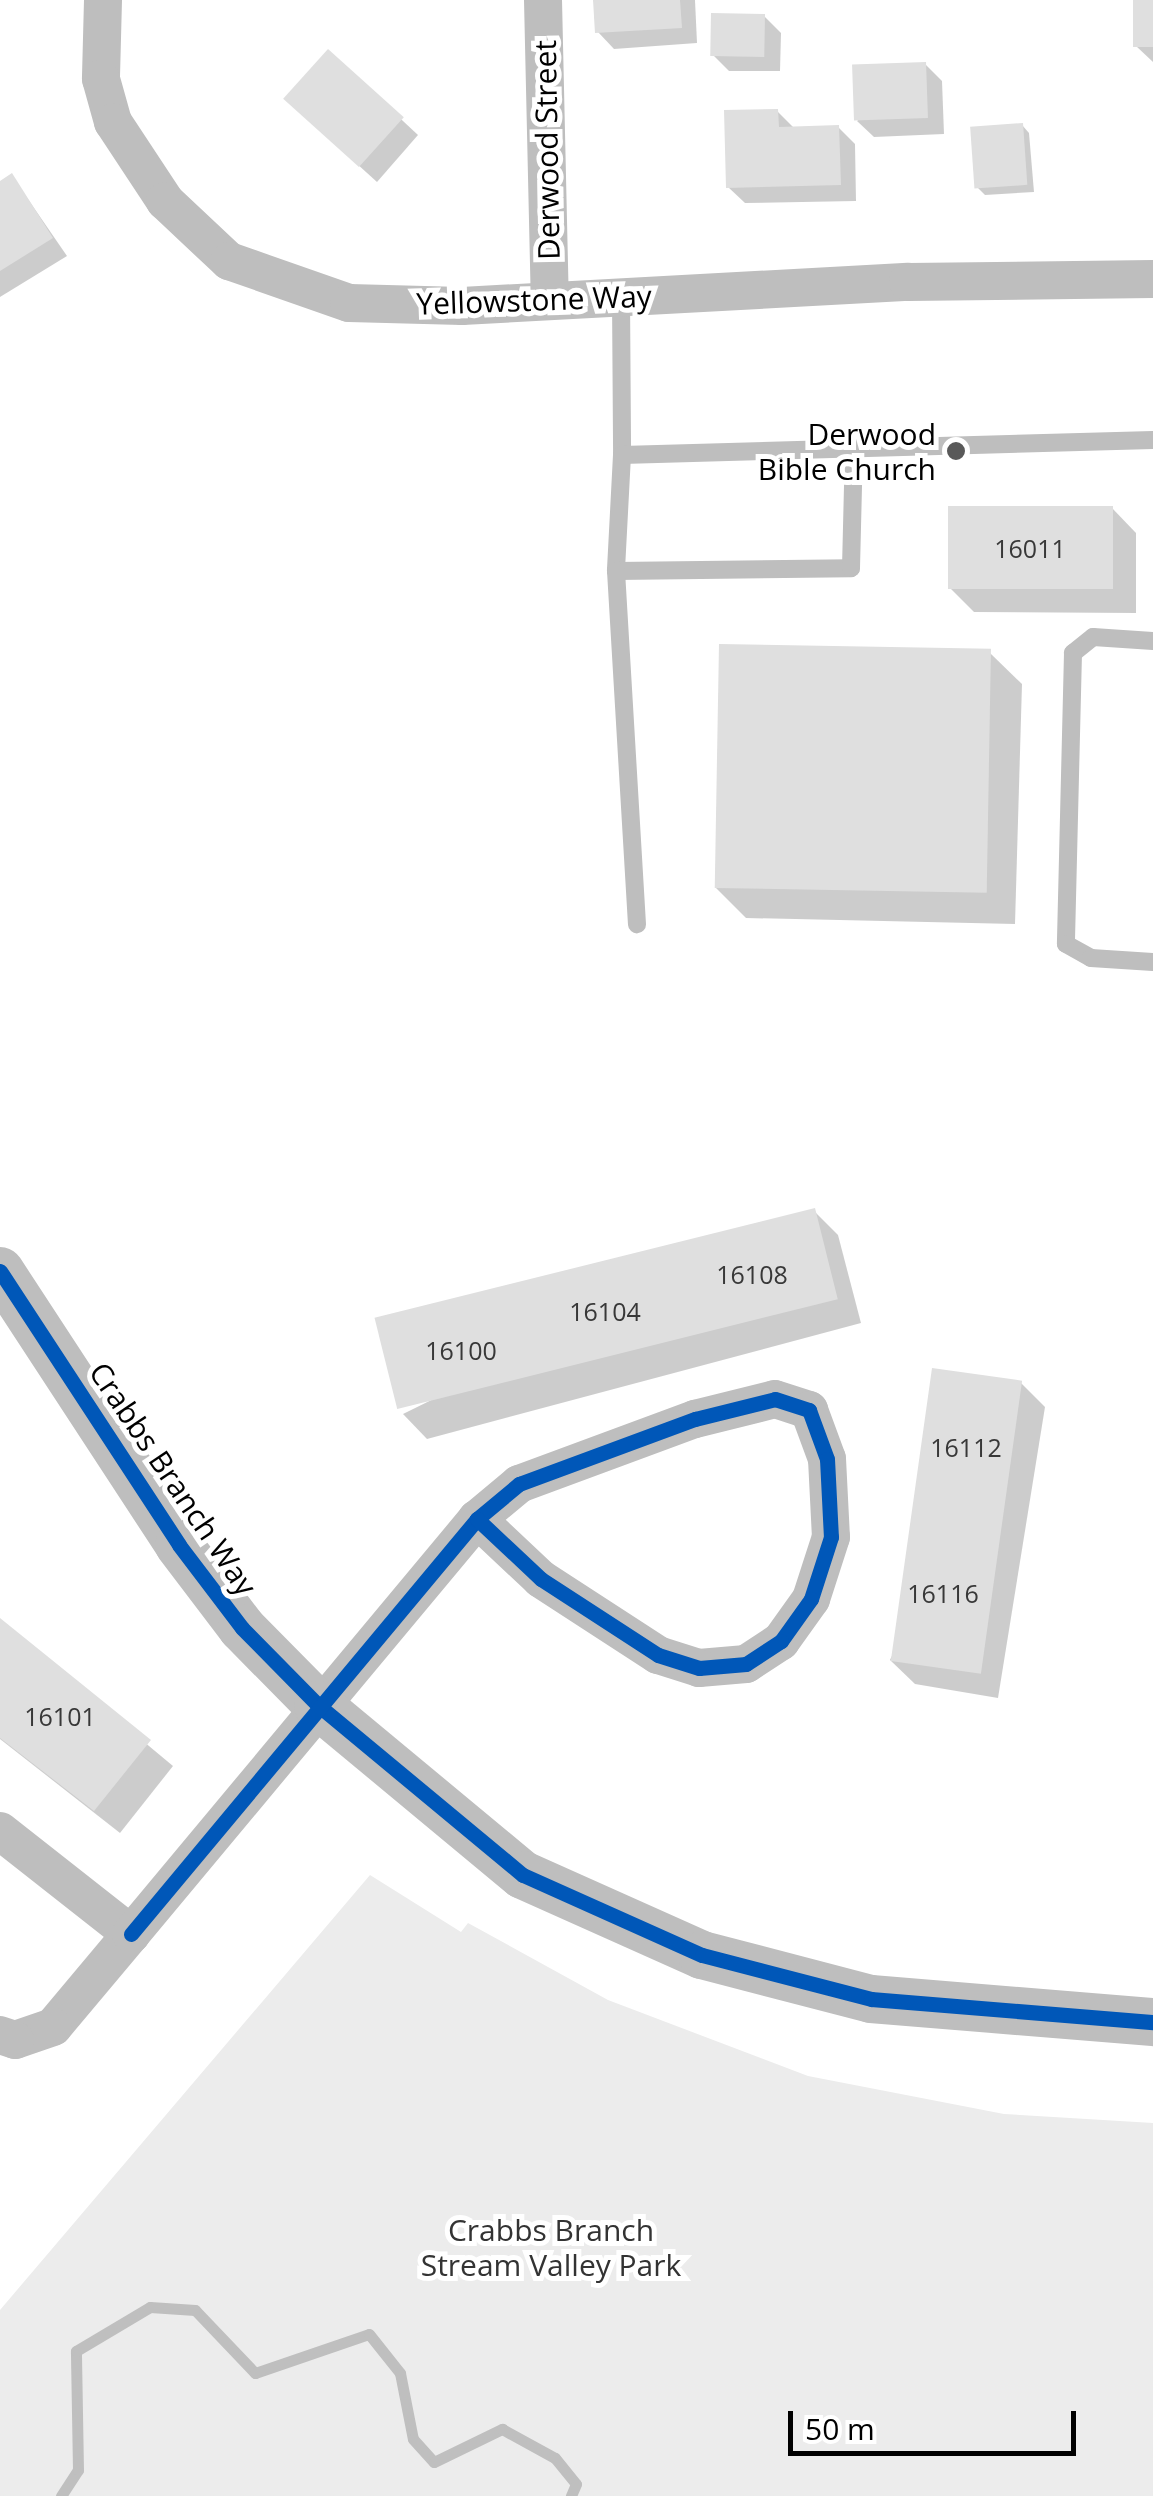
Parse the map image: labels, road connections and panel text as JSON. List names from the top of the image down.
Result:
{
  "streets": {
    "street": ["Derwood Street", "Yellowstone Way", "Crabbs Branch Way"]
  },
  "crossings": [
    ["Derwood Street", "Yellowstone Way"]
  ],
  "parks": ["Crabbs Branch Stream Valley Park"],
  "places": ["Derwood Bible Church"],
  "house_numbers": [
    "16011",
    "16108",
    "16104",
    "16100",
    "16112",
    "16116",
    "16101"
  ],
  "scale_bar": "50 m"
}
